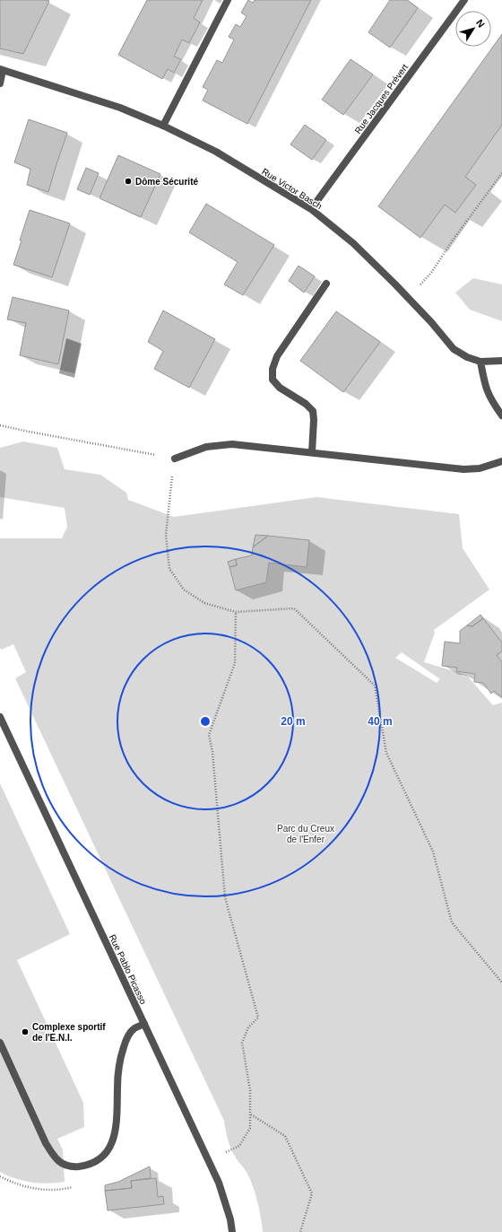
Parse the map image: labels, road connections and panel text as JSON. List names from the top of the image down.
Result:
{
  "streets": {
    "street": ["Rue Jacques Prévert", "Rue Victor Basch", "Rue Pablo Picasso"]
  },
  "crossings": [
    ["Rue Jacques Prévert", "Rue Victor Basch"]
  ],
  "parks": ["Parc du Creux de l'Enfer"],
  "places": ["Dôme Sécurité", "Complexe sportif de l'E.N.I."],
  "north": "top right",
  "rings": ["20 m", "40 m"]
}
